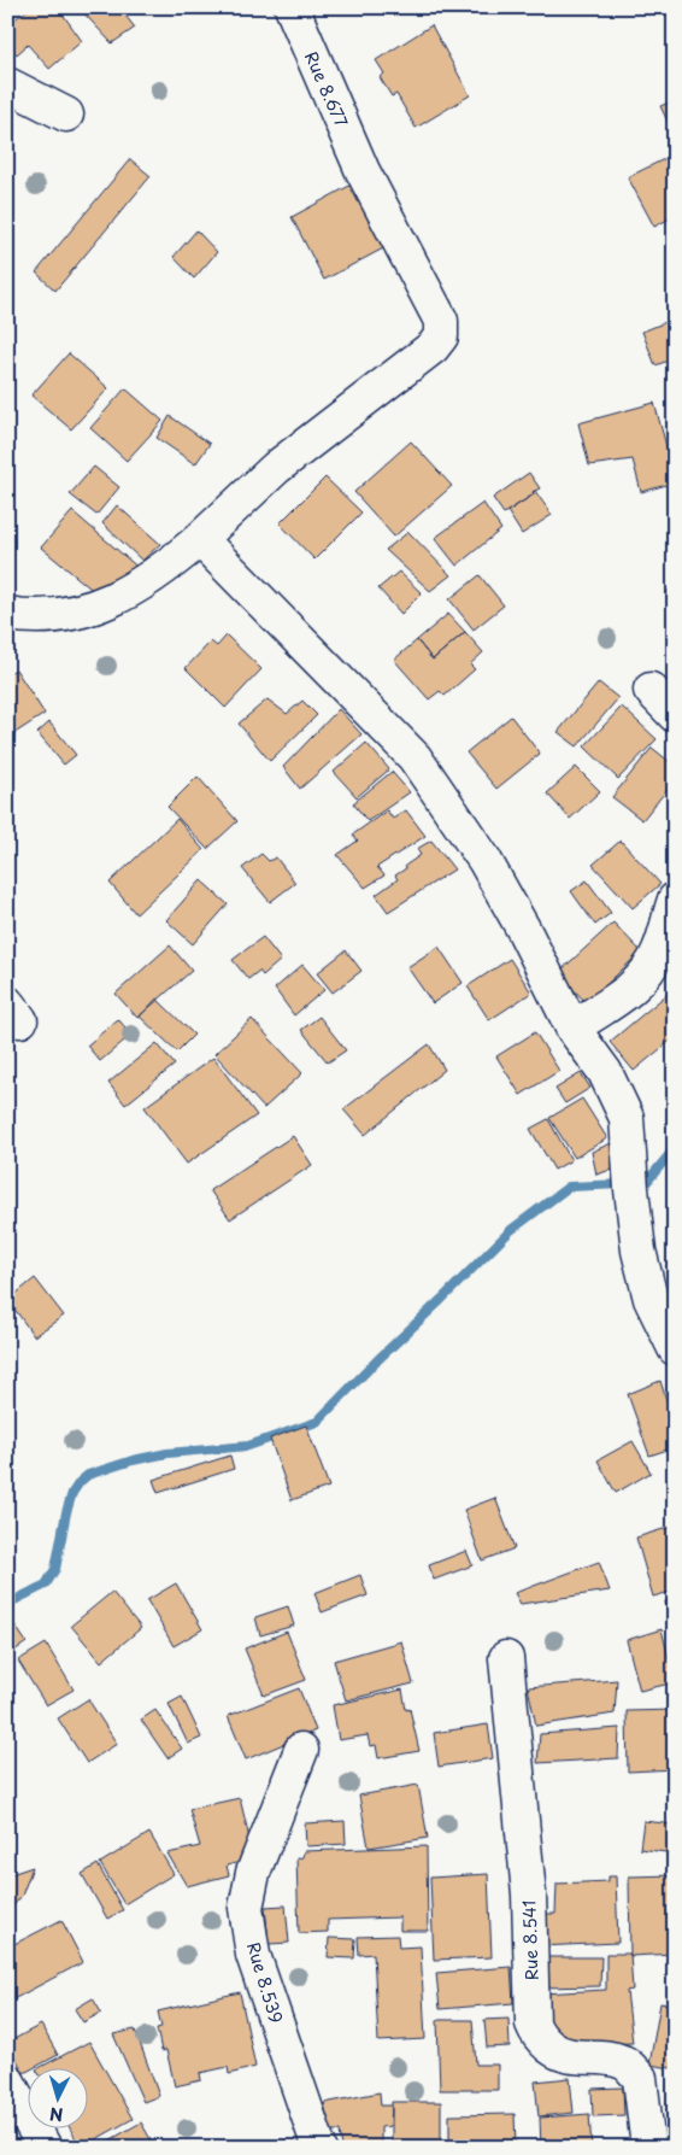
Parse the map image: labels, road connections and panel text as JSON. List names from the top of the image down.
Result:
{
  "streets": {
    "street": ["Rue 8.677", "Rue 8.541", "Rue 8.539"]
  },
  "north": "bottom"
}
